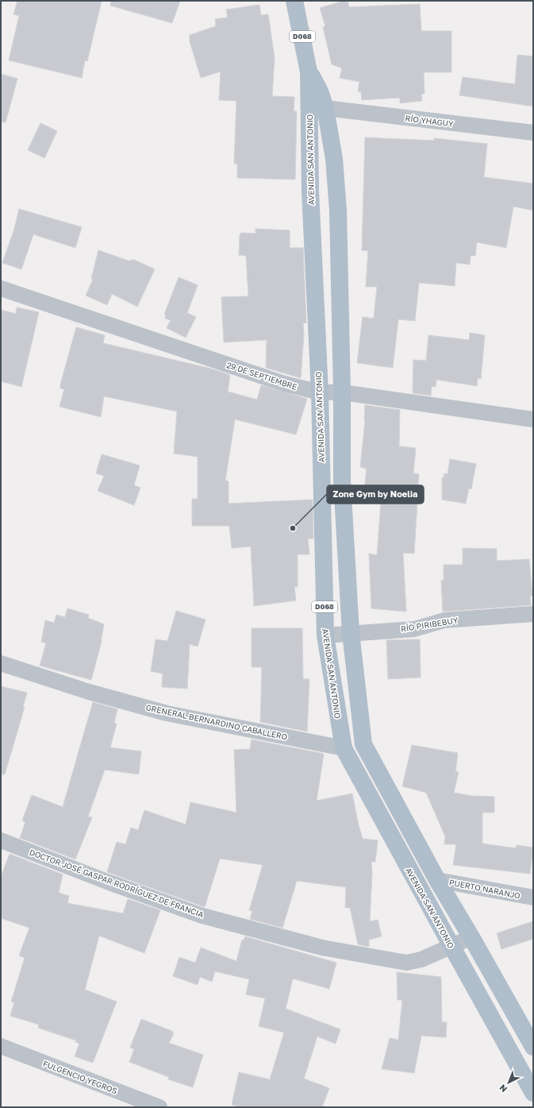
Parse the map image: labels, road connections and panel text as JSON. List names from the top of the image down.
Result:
{
  "streets": {
    "main road": ["D068", "AVENIDA SAN ANTONIO"],
    "street": [
      "RÍO YHAGUY",
      "29 DE SEPTIEMBRE",
      "RÍO PIRIBEBUY",
      "GRENERAL BERNARDINO CABALLERO",
      "DOCTOR JOSÉ GASPAR RODRÍGUEZ DE FRANCIA",
      "PUERTO NARANJO",
      "FULGENCIO YEGROS"
    ]
  },
  "crossings": [
    ["RÍO YHAGUY", "AVENIDA SAN ANTONIO"],
    ["AVENIDA SAN ANTONIO", "29 DE SEPTIEMBRE"],
    ["AVENIDA SAN ANTONIO", "RÍO PIRIBEBUY"],
    ["AVENIDA SAN ANTONIO", "GRENERAL BERNARDINO CABALLERO"],
    ["AVENIDA SAN ANTONIO", "DOCTOR JOSÉ GASPAR RODRÍGUEZ DE FRANCIA"],
    ["AVENIDA SAN ANTONIO", "PUERTO NARANJO"]
  ],
  "places": ["Zone Gym by Noelia"],
  "north": "bottom left"
}
